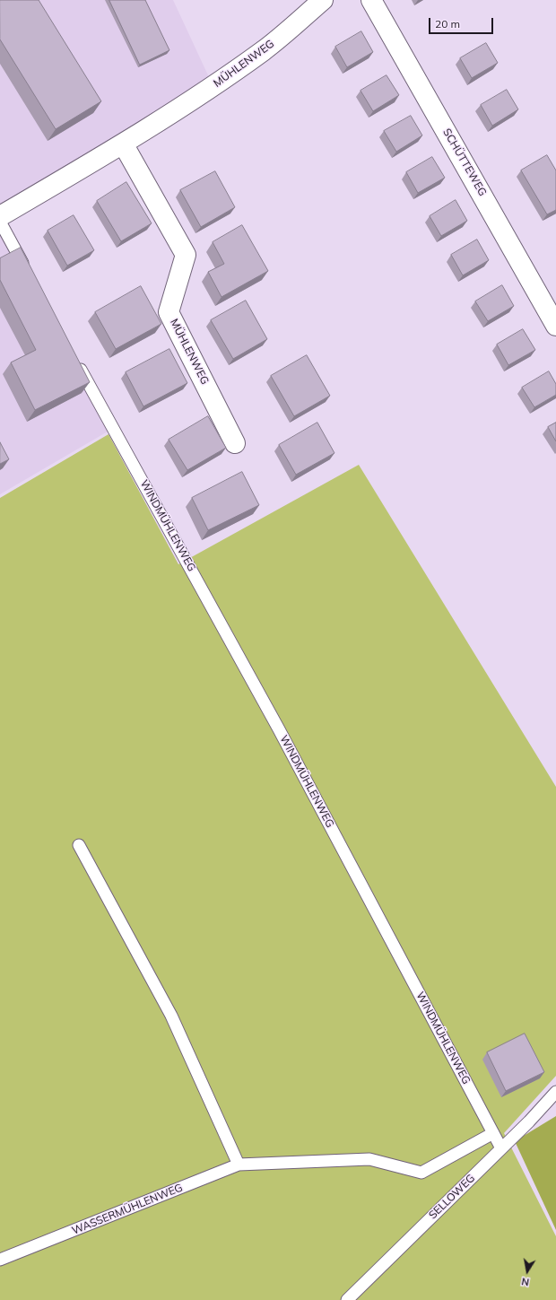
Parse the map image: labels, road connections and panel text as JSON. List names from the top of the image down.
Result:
{
  "streets": {
    "street": ["MÜHLENWEG", "SCHÜTTEWEG"],
    "lane": ["WINDMÜHLENWEG", "SELLOWEG", "WASSERMÜHLENWEG"]
  },
  "crossings": [
    ["WINDMÜHLENWEG", "SELLOWEG"],
    ["WINDMÜHLENWEG", "WASSERMÜHLENWEG"]
  ],
  "scale_bar": "20 m",
  "north": "bottom"
}
